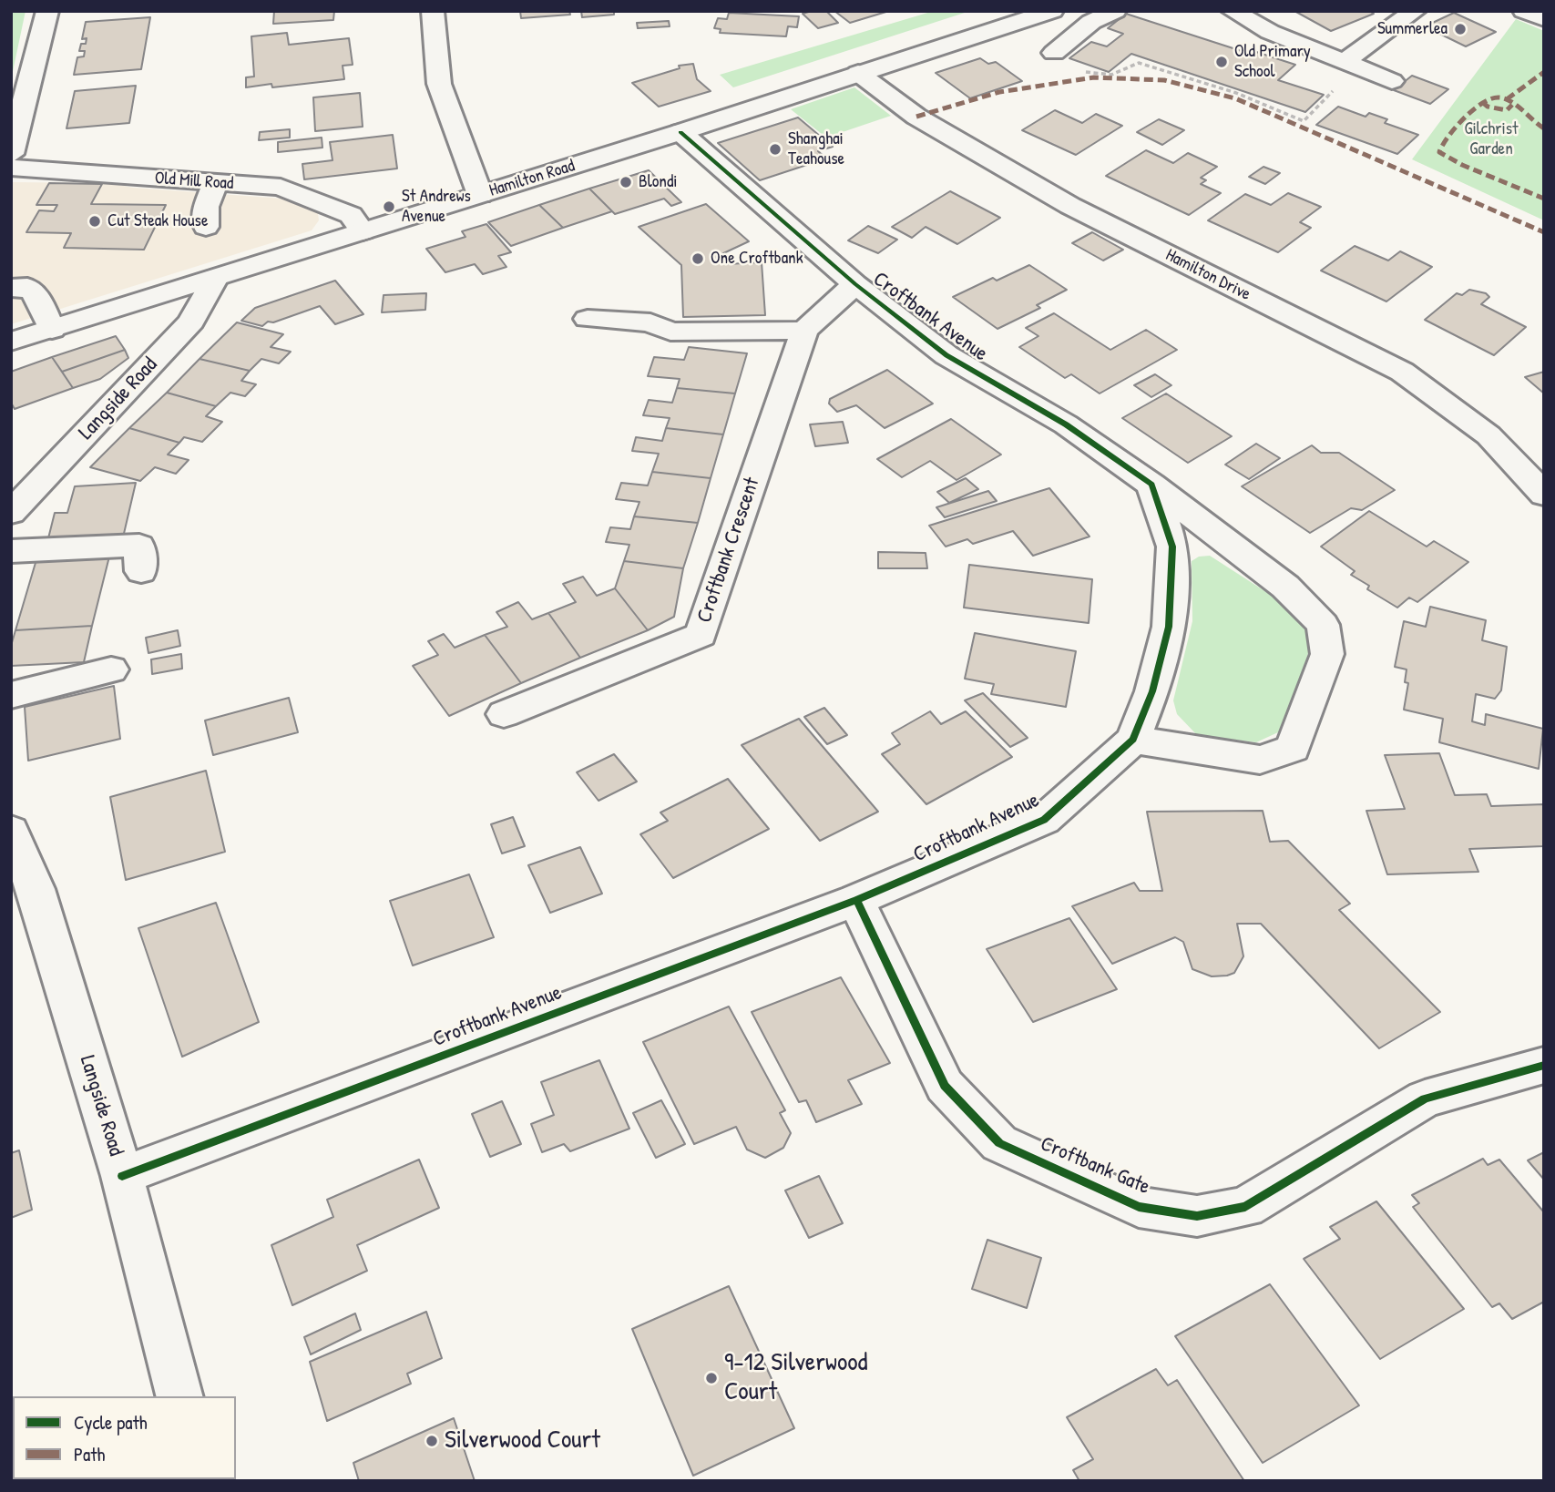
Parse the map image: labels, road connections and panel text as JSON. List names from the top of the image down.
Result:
{
  "streets": {
    "street": [
      "Hamilton Road",
      "Old Mill Road",
      "Hamilton Drive",
      "Croftbank Avenue",
      "Langside Road",
      "Croftbank Crescent",
      "Croftbank Gate"
    ]
  },
  "crossings": [
    ["Hamilton Road", "Old Mill Road"],
    ["Hamilton Road", "Hamilton Drive"],
    ["Hamilton Road", "Croftbank Avenue"],
    ["Hamilton Road", "Langside Road"],
    ["Croftbank Avenue", "Langside Road"],
    ["Croftbank Avenue", "Croftbank Crescent"],
    ["Croftbank Avenue", "Croftbank Gate"]
  ],
  "parks": ["Gilchrist Garden"],
  "places": [
    "Summerlea",
    "Old Primary School",
    "Shanghai Teahouse",
    "Blondi",
    "St Andrews Avenue",
    "Cut Steak House",
    "One Croftbank",
    "9-12 Silverwood Court",
    "Silverwood Court"
  ],
  "legend": ["Cycle path", "Path"]
}
